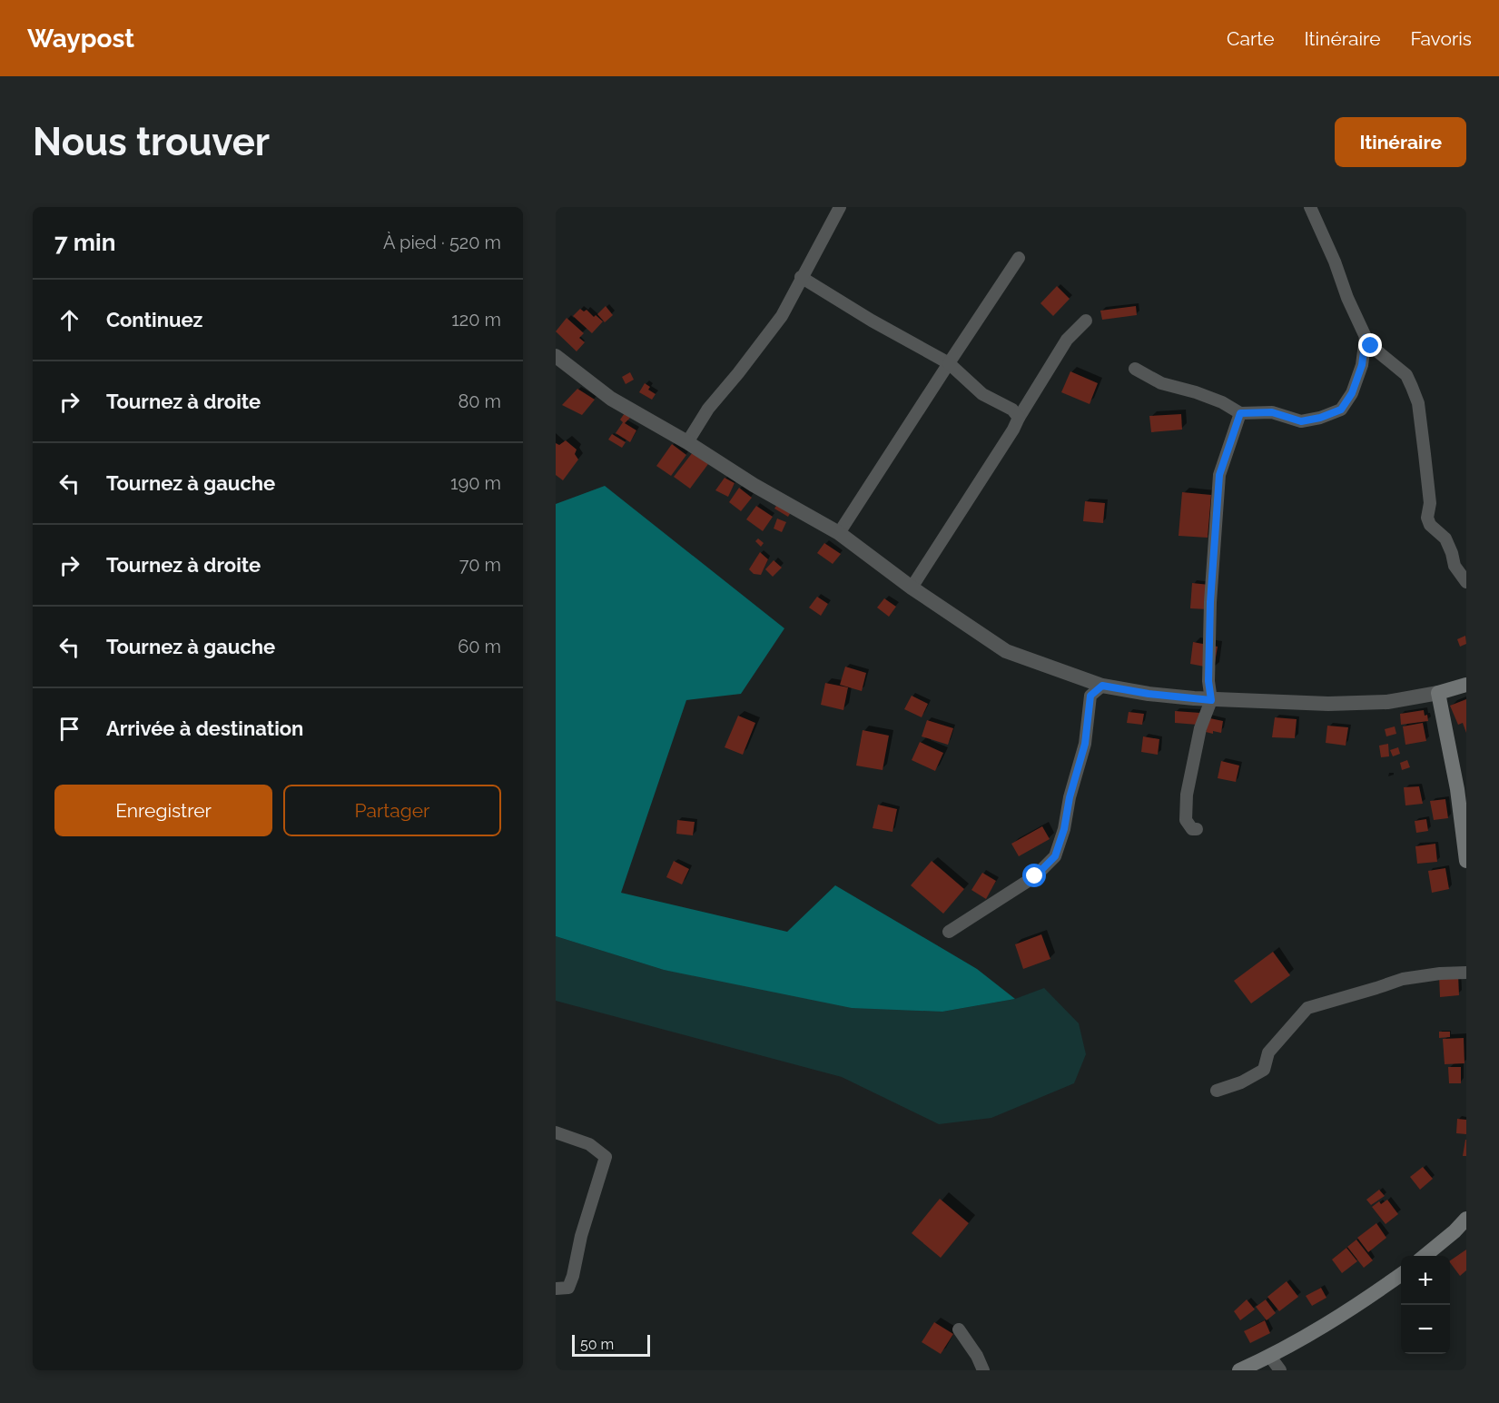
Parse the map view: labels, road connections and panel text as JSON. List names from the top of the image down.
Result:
{
  "scale_bar": "50 m",
  "page": {
    "header": "Waypost",
    "nav": ["Carte", "Itinéraire", "Favoris"],
    "buttons": [
      "Itinéraire",
      ["Enregistrer", "Partager"]
    ],
    "title": "Nous trouver",
    "heading": ["7 min", "À pied · 520 m"],
    "list": [
      ["Continuez", "120 m"],
      ["Tournez à droite", "80 m"],
      ["Tournez à gauche", "190 m"],
      ["Tournez à droite", "70 m"],
      ["Tournez à gauche", "60 m"],
      "Arrivée à destination"
    ],
    "map_buttons": ["+", "−"],
    "scale": "50 m"
  }
}
